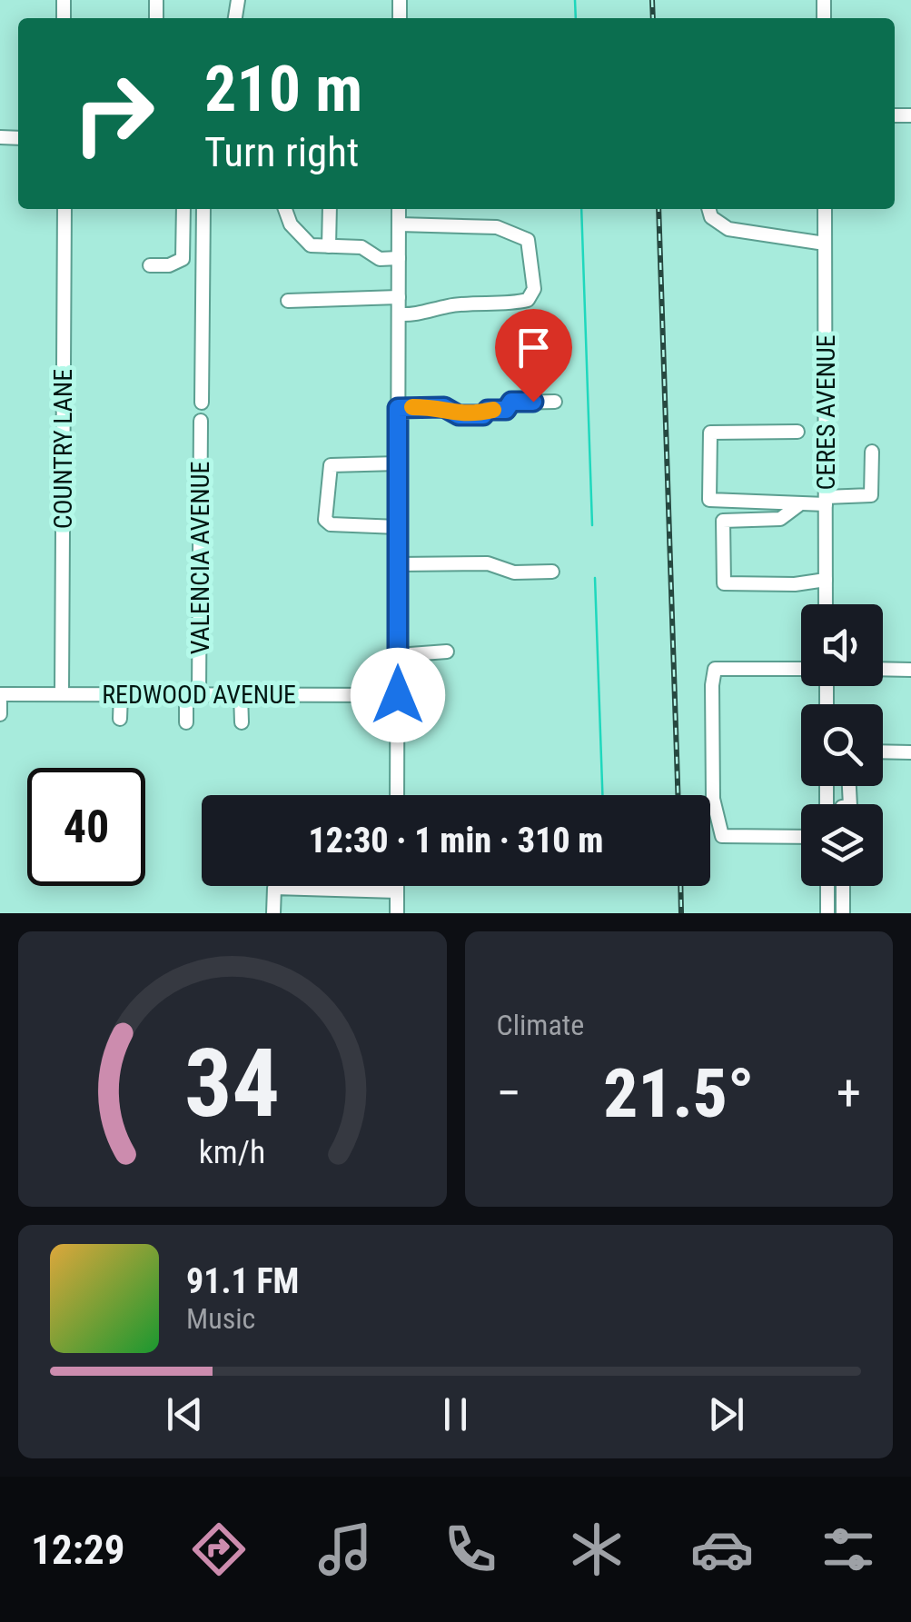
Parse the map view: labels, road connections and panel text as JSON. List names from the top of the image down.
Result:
{
  "streets": {
    "street": [
      "CERES AVENUE",
      "COUNTRY LANE",
      "VALENCIA AVENUE",
      "REDWOOD AVENUE"
    ]
  },
  "crossings": [
    ["COUNTRY LANE", "REDWOOD AVENUE"],
    ["VALENCIA AVENUE", "REDWOOD AVENUE"]
  ],
  "page": {
    "turn": ["210 m", "Turn right"],
    "limit": "40",
    "trip": "12:30 · 1 min · 310 m",
    "tile": "Climate",
    "heat": ["−", "21.5°", "+"],
    "song": ["91.1 FM", "Music"],
    "tabs": "12:29",
    "gauge": ["34", "km/h"]
  }
}
